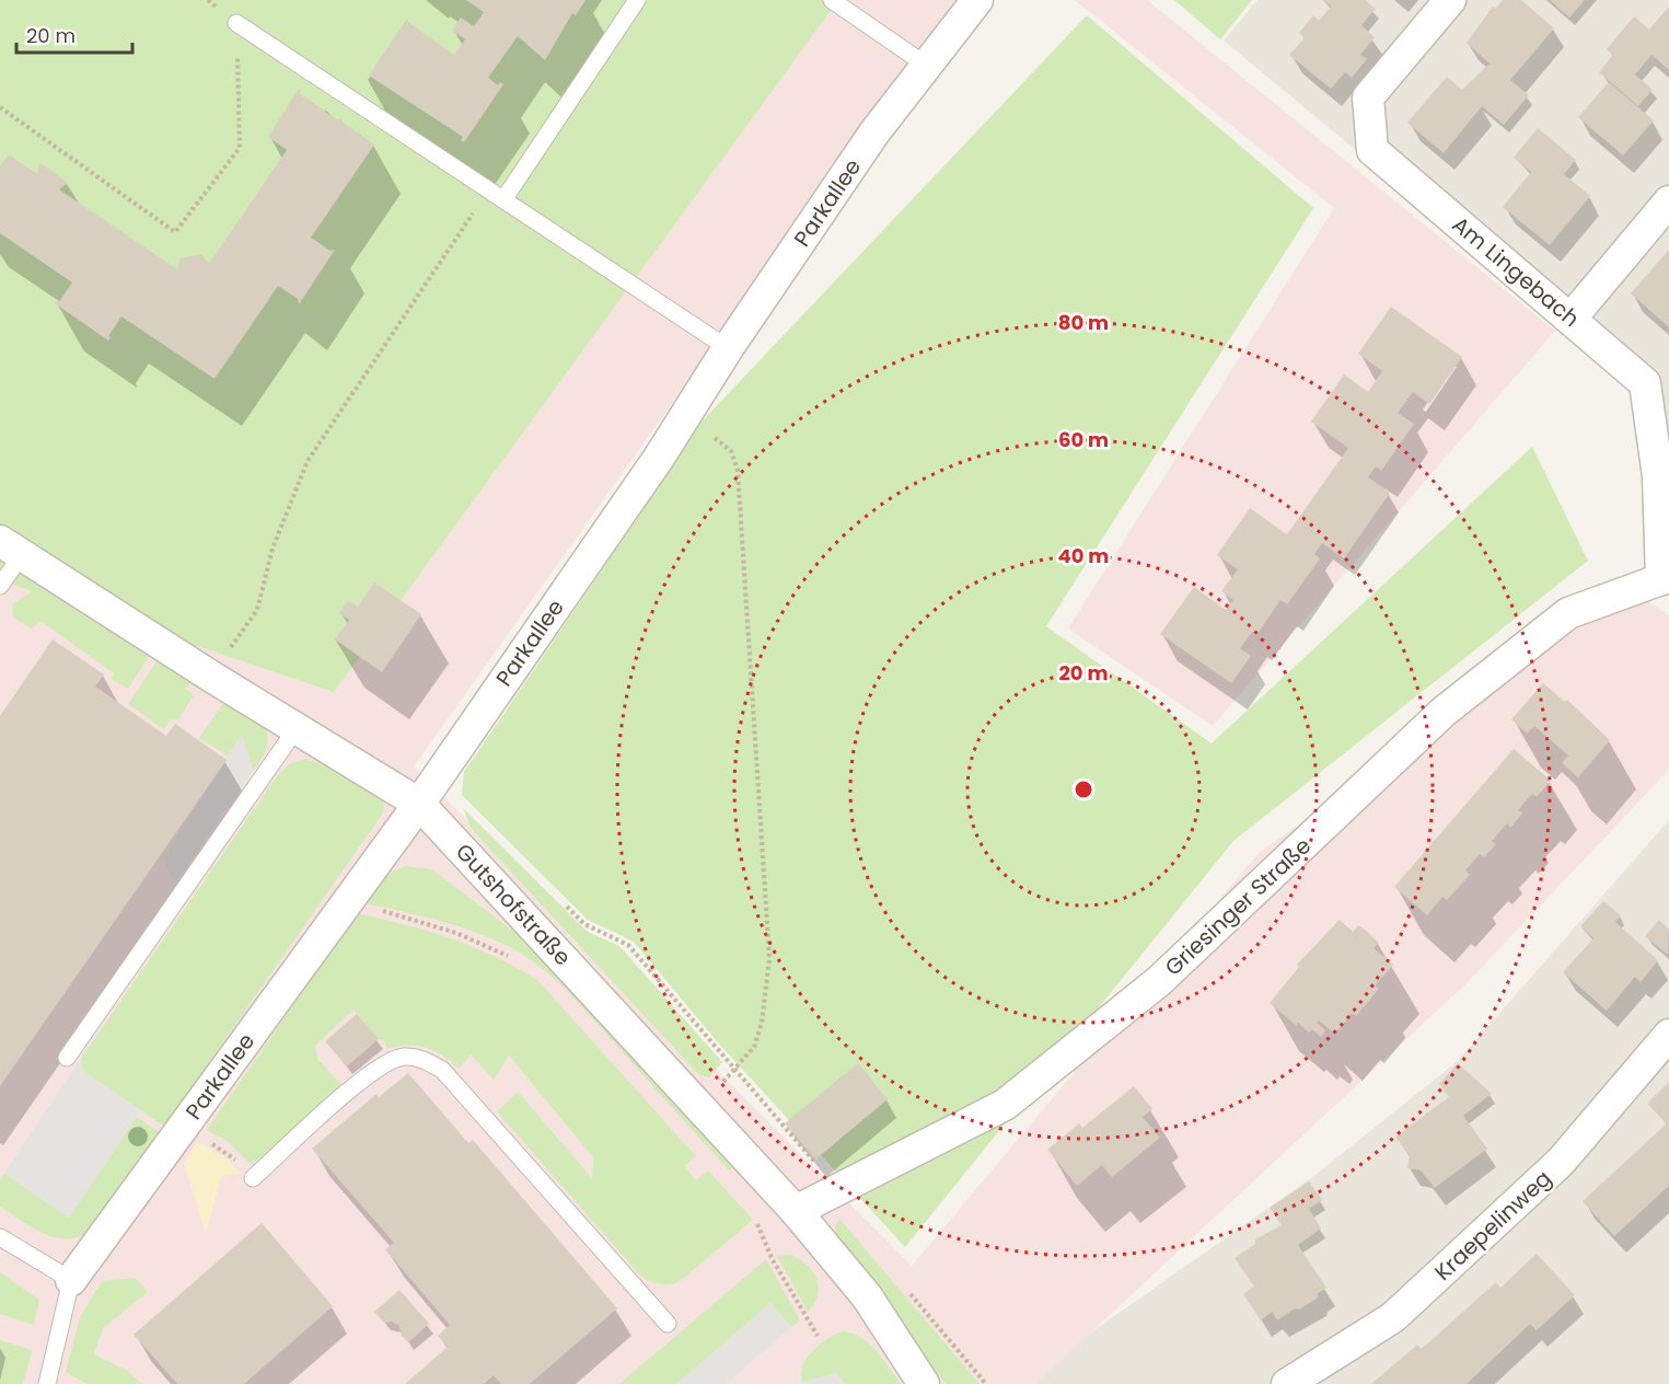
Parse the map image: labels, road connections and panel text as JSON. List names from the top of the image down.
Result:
{
  "streets": {
    "street": [
      "Parkallee",
      "Am Lingebach",
      "Gutshofstraße",
      "Griesinger Straße",
      "Kraepelinweg"
    ]
  },
  "crossings": [
    ["Parkallee", "Gutshofstraße"],
    ["Am Lingebach", "Griesinger Straße"],
    ["Gutshofstraße", "Griesinger Straße"]
  ],
  "scale_bar": "20 m",
  "rings": [
    "80 m",
    "60 m",
    "40 m",
    "20 m"
  ]
}
